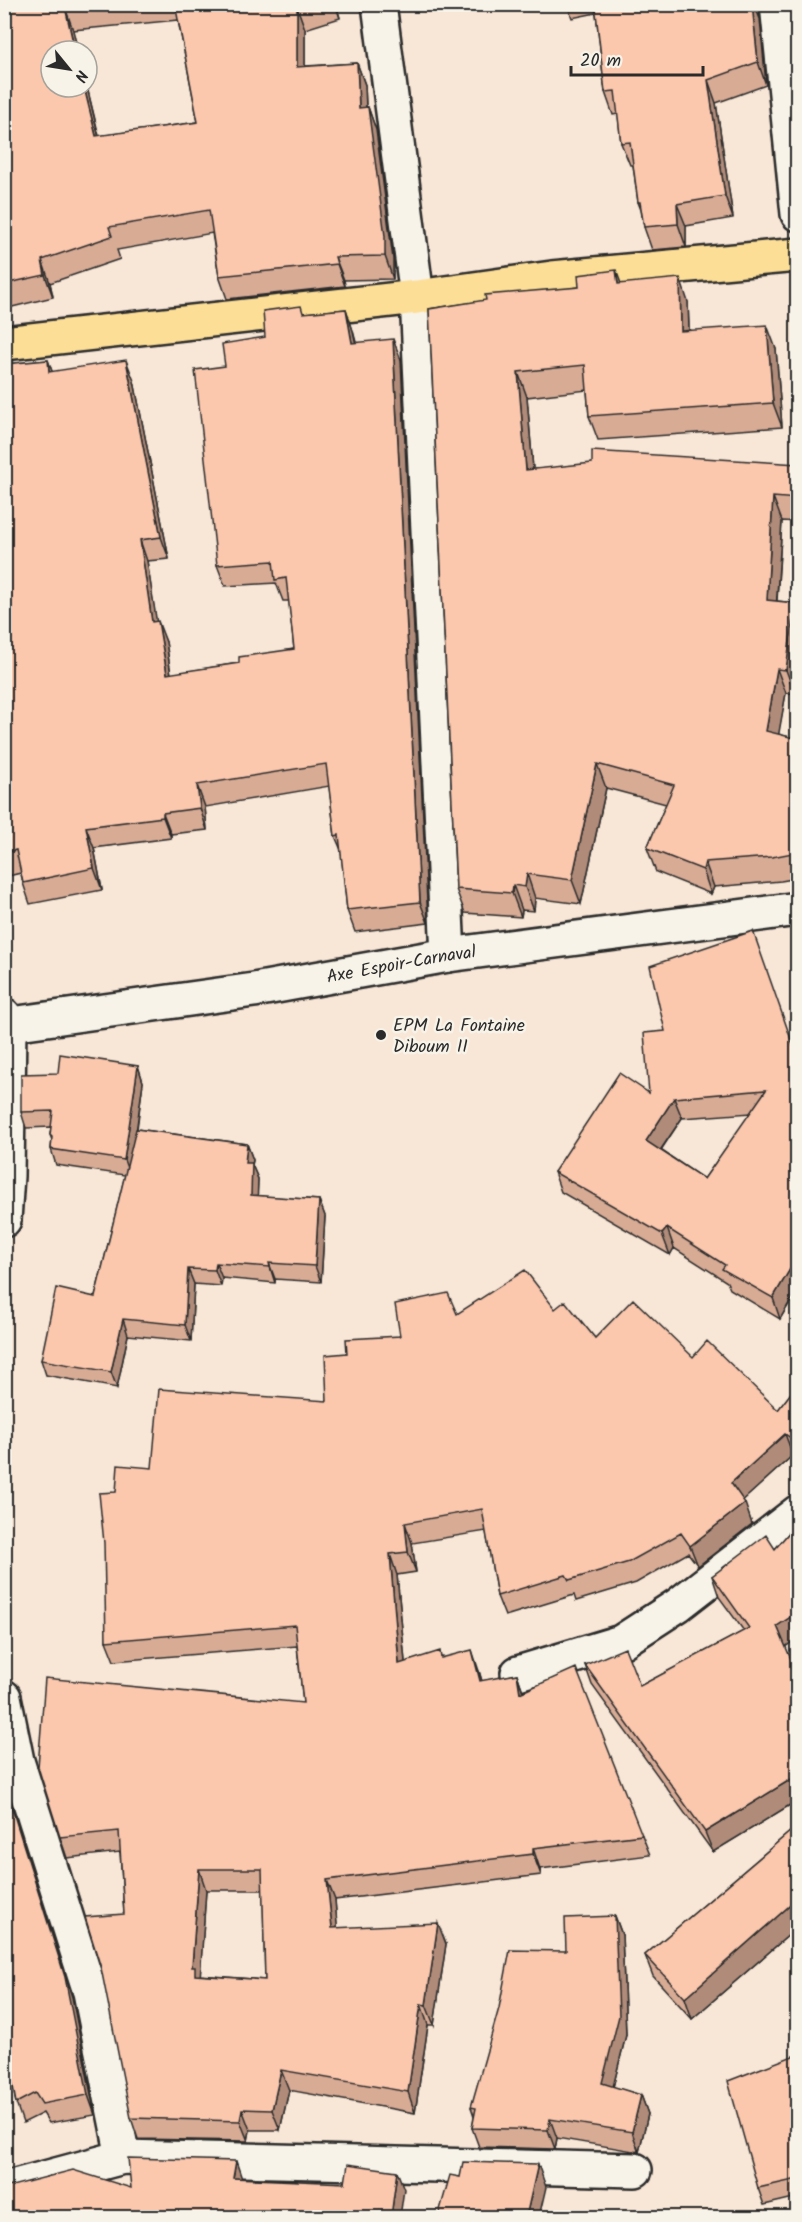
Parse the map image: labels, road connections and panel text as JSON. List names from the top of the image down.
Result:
{
  "streets": {
    "street": ["Axe Espoir-Carnaval"]
  },
  "places": ["EPM La Fontaine Diboum II"],
  "scale_bar": "20 m",
  "north": "bottom right"
}
